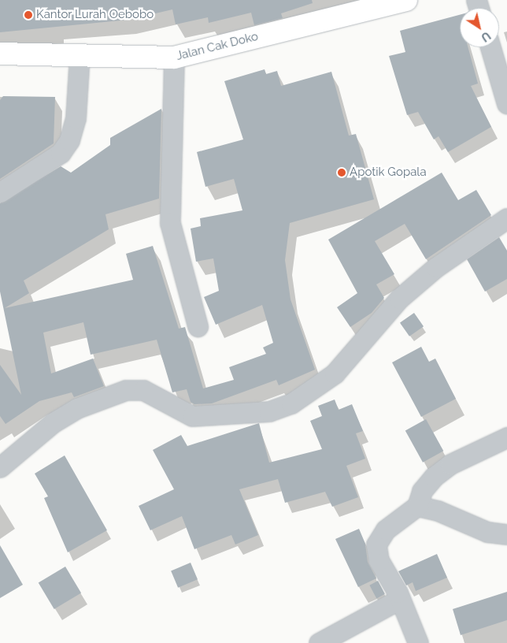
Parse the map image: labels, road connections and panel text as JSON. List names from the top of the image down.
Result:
{
  "streets": {
    "main road": ["Jalan Cak Doko"]
  },
  "places": ["Kantor Lurah Oebobo", "Apotik Gopala"],
  "north": "bottom right"
}
